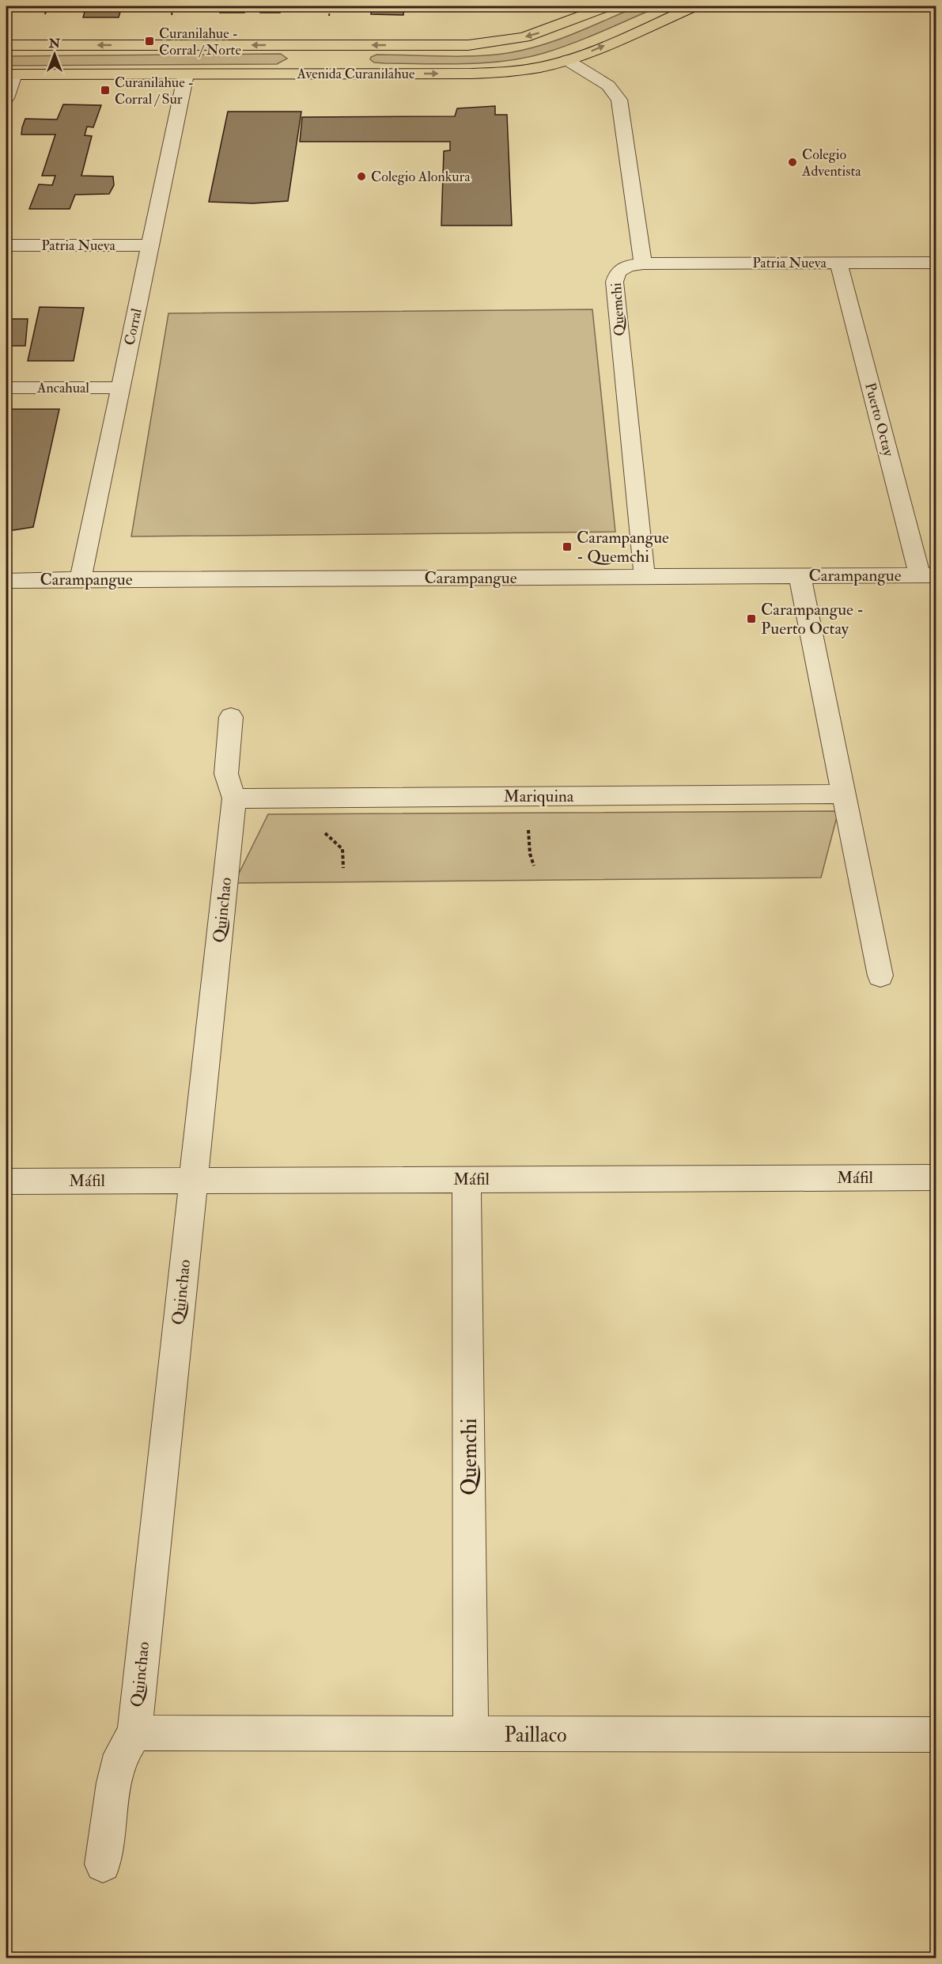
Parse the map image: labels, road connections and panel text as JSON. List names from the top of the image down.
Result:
{
  "streets": {
    "main road": ["Avenida Curanilahue"],
    "street": [
      "Patria Nueva",
      "Quemchi",
      "Corral",
      "Ancahual",
      "Puerto Octay",
      "Carampangue",
      "Mariquina",
      "Quinchao",
      "Máfil",
      "Paillaco"
    ]
  },
  "crossings": [
    ["Avenida Curanilahue", "Corral"],
    ["Patria Nueva", "Quemchi"],
    ["Patria Nueva", "Corral"],
    ["Patria Nueva", "Puerto Octay"],
    ["Quemchi", "Carampangue"],
    ["Quemchi", "Máfil"],
    ["Quemchi", "Paillaco"],
    ["Corral", "Ancahual"],
    ["Corral", "Carampangue"],
    ["Puerto Octay", "Carampangue"],
    ["Mariquina", "Quinchao"],
    ["Quinchao", "Máfil"],
    ["Quinchao", "Paillaco"]
  ],
  "places": {
    "transit": [
      "Curanilahue - Corral / Norte",
      "Curanilahue - Corral / Sur",
      "Carampangue - Quemchi",
      "Carampangue - Puerto Octay"
    ],
    "other": ["Colegio Adventista", "Colegio Alonkura"]
  },
  "north": "top"
}
